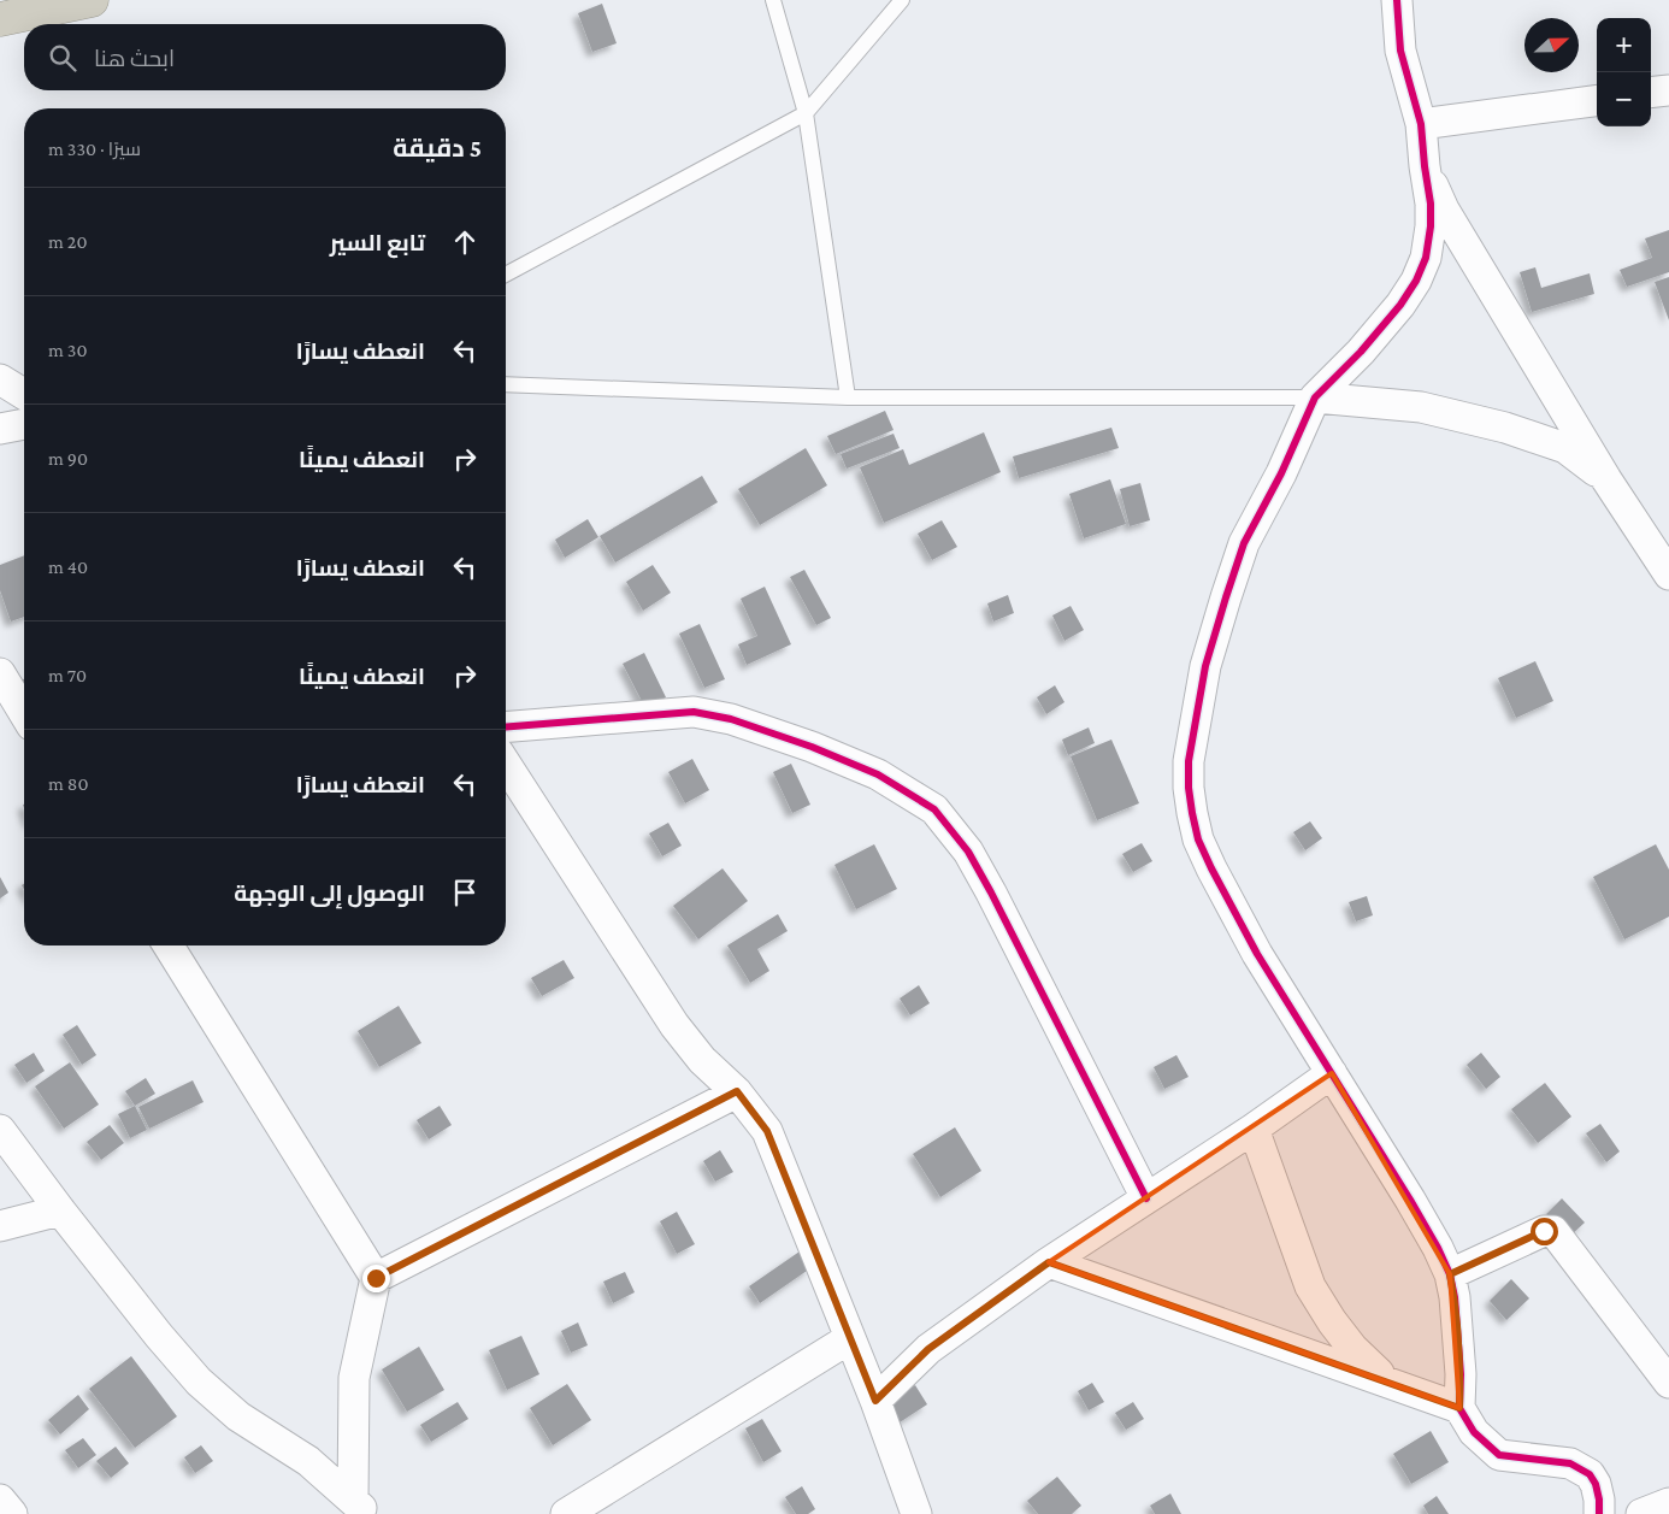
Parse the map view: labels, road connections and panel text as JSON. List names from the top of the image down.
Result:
{
  "north": "right",
  "page": {
    "map_buttons": ["+", "−"],
    "search": "ابحث هنا",
    "heading": ["5 دقيقة", "سيرًا · 330 m"],
    "list": [
      ["تابع السير", "20 m"],
      ["انعطف يسارًا", "30 m"],
      ["انعطف يمينًا", "90 m"],
      ["انعطف يسارًا", "40 m"],
      ["انعطف يمينًا", "70 m"],
      ["انعطف يسارًا", "80 m"],
      "الوصول إلى الوجهة"
    ]
  }
}
